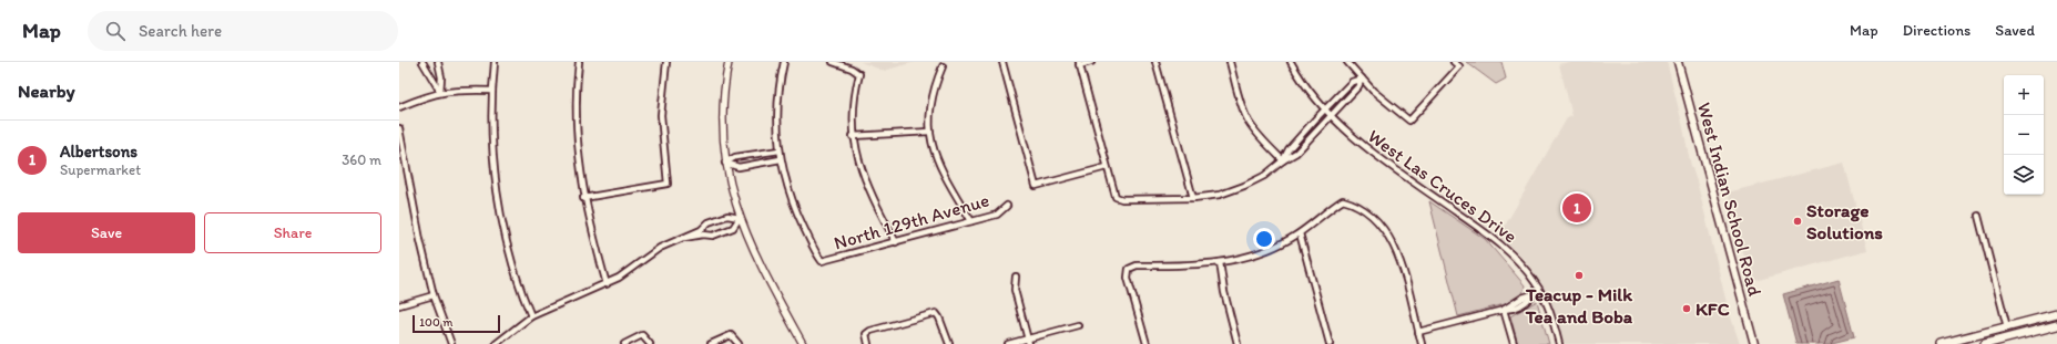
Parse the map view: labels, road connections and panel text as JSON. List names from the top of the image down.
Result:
{
  "streets": {
    "main road": ["West Indian School Road"],
    "street": ["West Las Cruces Drive", "North 129th Avenue"]
  },
  "places": ["Storage Solutions", "Teacup - Milk Tea and Boba", "KFC"],
  "scale_bar": "100 m",
  "page": {
    "header": "Map",
    "search": "Search here",
    "nav": ["Map", "Directions", "Saved"],
    "heading": "Nearby",
    "map_buttons": ["+", "−"],
    "list": [
      {
        "mark": "1",
        "name": "Albertsons",
        "note": "Supermarket",
        "value": "360 m"
      }
    ],
    "pins": "1",
    "buttons": ["Save", "Share"],
    "scale": "100 m"
  }
}
